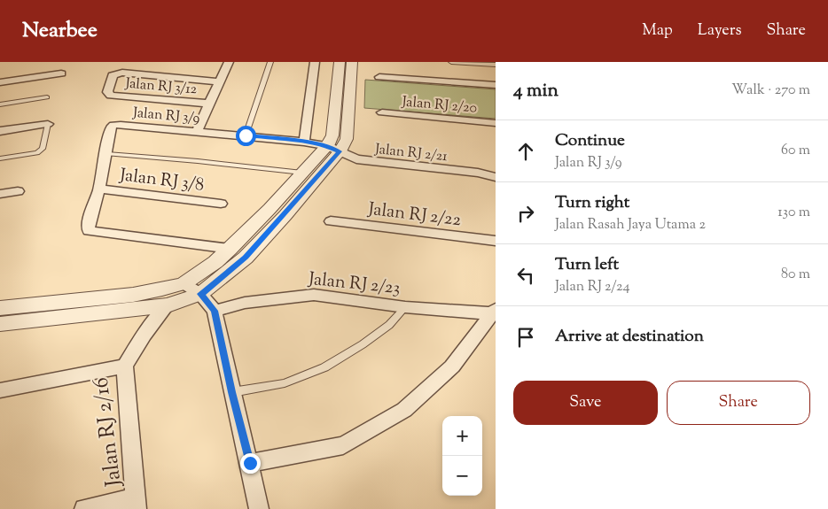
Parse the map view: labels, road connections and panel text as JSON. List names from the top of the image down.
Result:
{
  "streets": {
    "street": [
      "Jalan RJ 3/12",
      "Jalan RJ 2/20",
      "Jalan RJ 3/9",
      "Jalan RJ 2/21",
      "Jalan RJ 3/8",
      "Jalan RJ 2/22",
      "Jalan RJ 2/23",
      "Jalan RJ 2/16"
    ]
  },
  "crossings": [
    ["Jalan RJ 3/9", "Jalan RJ 2/21"],
    ["Jalan RJ 3/9", "Jalan RJ 3/8"]
  ],
  "page": {
    "header": "Nearbee",
    "nav": ["Map", "Layers", "Share"],
    "heading": ["4 min", "Walk · 270 m"],
    "list": [
      ["Continue", "Jalan RJ 3/9", "60 m"],
      ["Turn right", "Jalan Rasah Jaya Utama 2", "130 m"],
      ["Turn left", "Jalan RJ 2/24", "80 m"],
      "Arrive at destination"
    ],
    "buttons": ["Save", "Share"],
    "map_buttons": ["+", "−"]
  }
}
